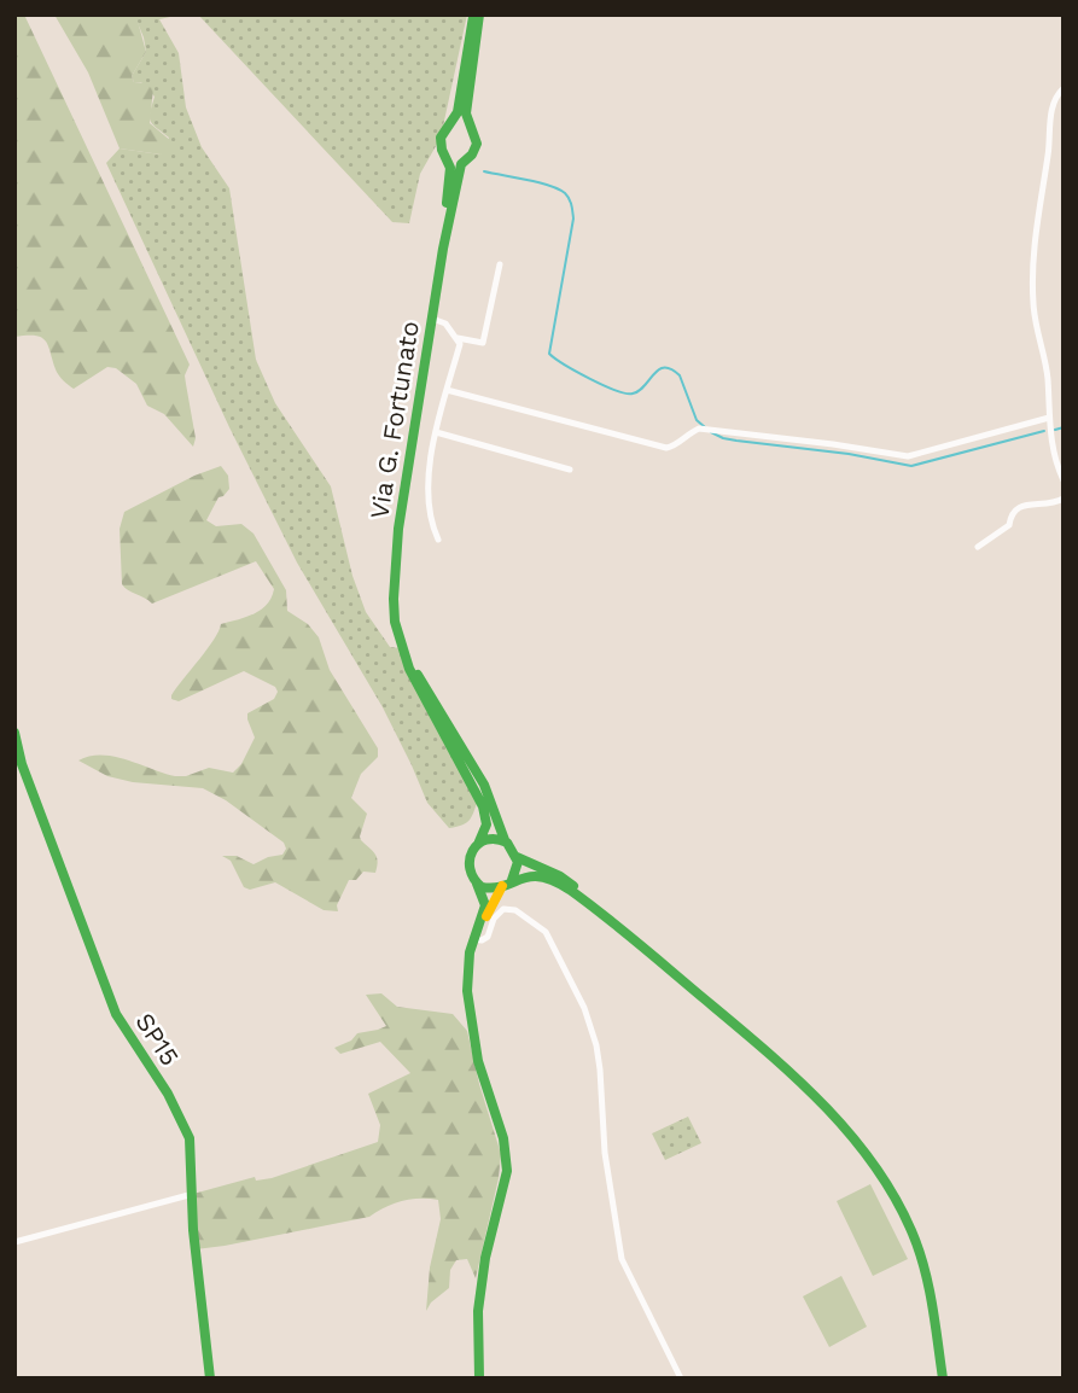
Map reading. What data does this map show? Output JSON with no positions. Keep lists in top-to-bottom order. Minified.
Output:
{"streets":{"main road":["Via G. Fortunato","SP15"]}}
